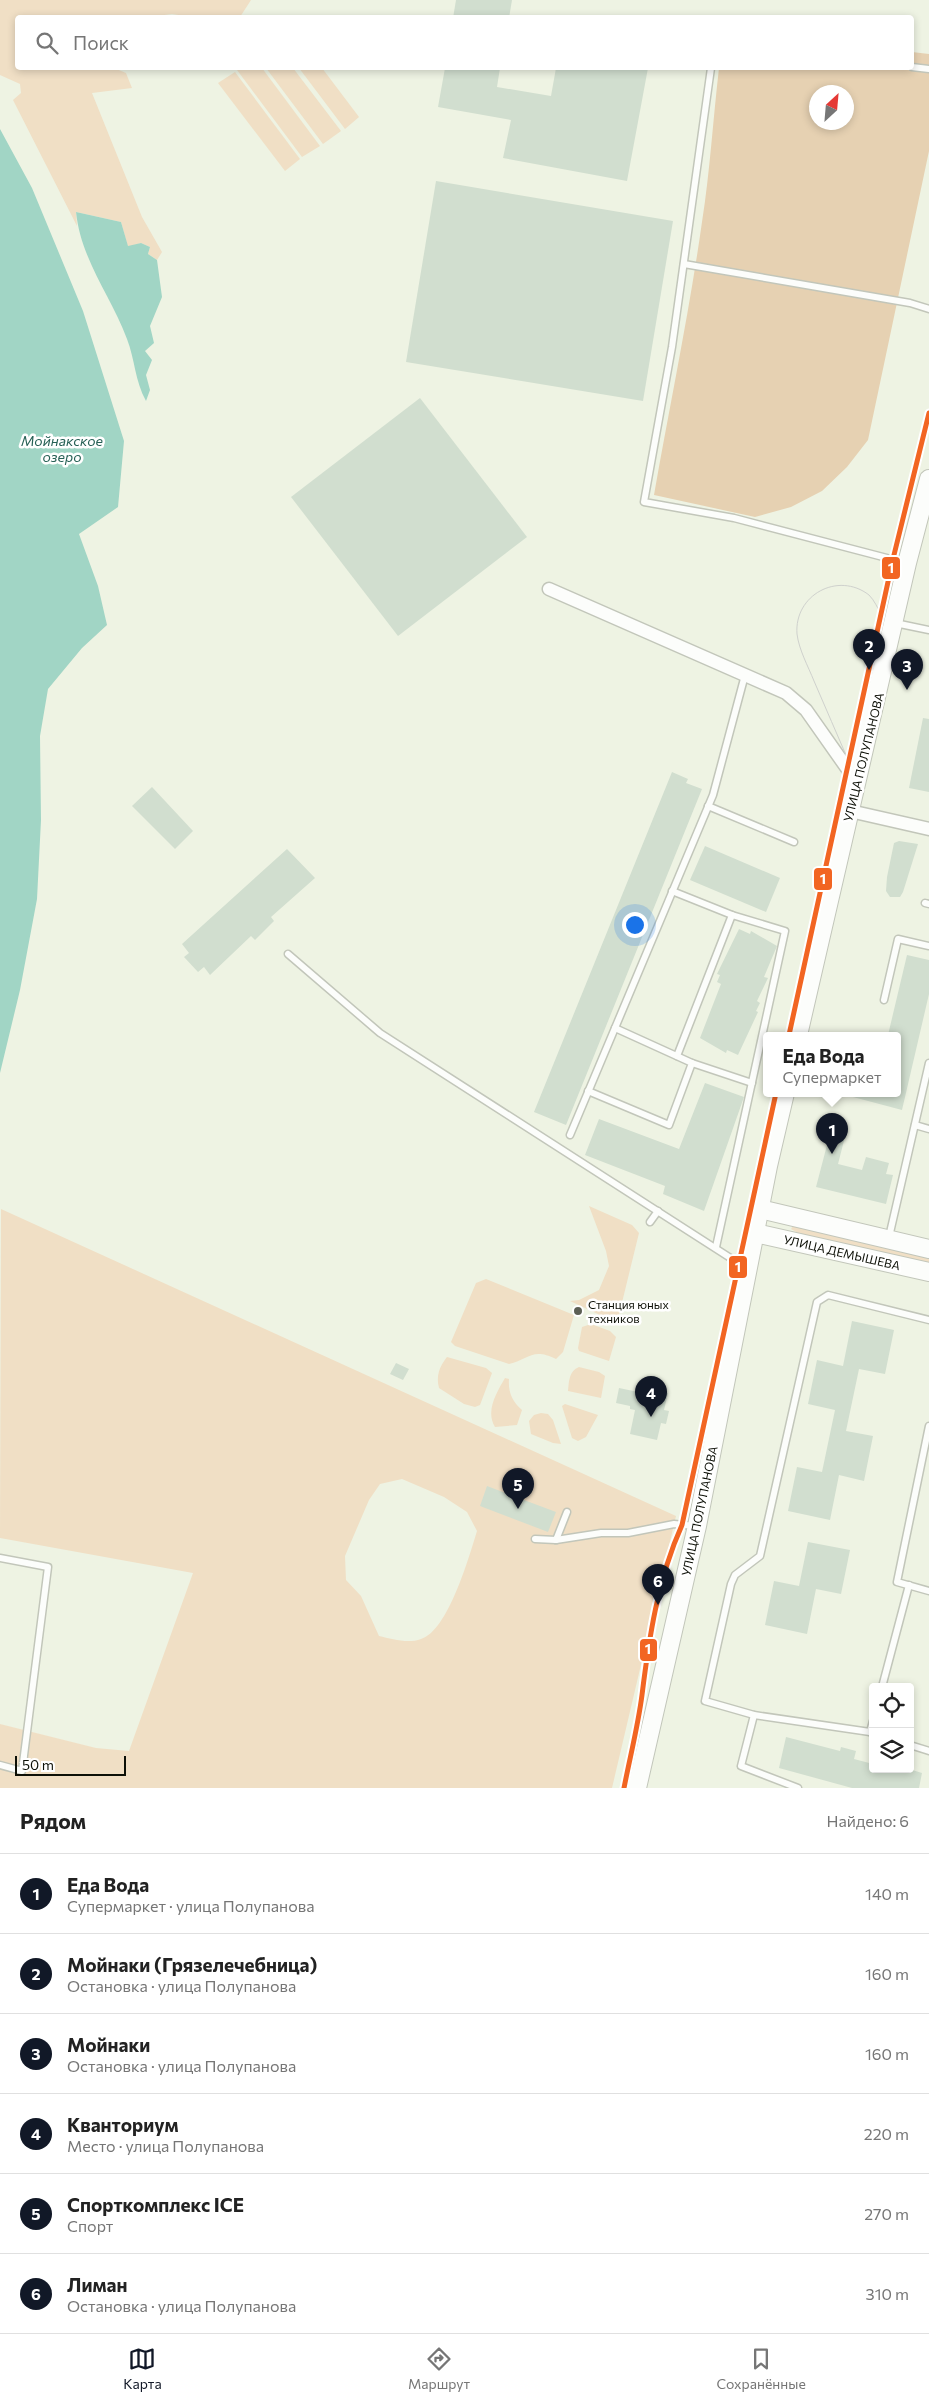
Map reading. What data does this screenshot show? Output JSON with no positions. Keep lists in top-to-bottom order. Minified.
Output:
{"streets":{"street":["УЛИЦА ПОЛУПАНОВА","УЛИЦА ДЕМЫШЕВА"]},"crossings":[["УЛИЦА ПОЛУПАНОВА","УЛИЦА ДЕМЫШЕВА"]],"water":["Мойнакское озеро"],"places":["Станция юных техников"],"lines":["transit line 1"],"scale_bar":"50 m","north":"top right","page":{"search":"Поиск","pins":["2","3","1","4","5","6"],"popup":["Еда Вода","Супермаркет"],"scale":"50 m","heading":["Рядом","Найдено: 6"],"list":[{"mark":"1","name":"Еда Вода","note":"Супермаркет · улица Полупанова","value":"140 m"},{"mark":"2","name":"Мойнаки (Грязелечебница)","note":"Остановка · улица Полупанова","value":"160 m"},{"mark":"3","name":"Мойнаки","note":"Остановка · улица Полупанова","value":"160 m"},{"mark":"4","name":"Кванториум","note":"Место · улица Полупанова","value":"220 m"},{"mark":"5","name":"Спорткомплекс ICE","note":"Спорт","value":"270 m"},{"mark":"6","name":"Лиман","note":"Остановка · улица Полупанова","value":"310 m"}],"nav":["Карта","Маршрут","Сохранённые"]}}
